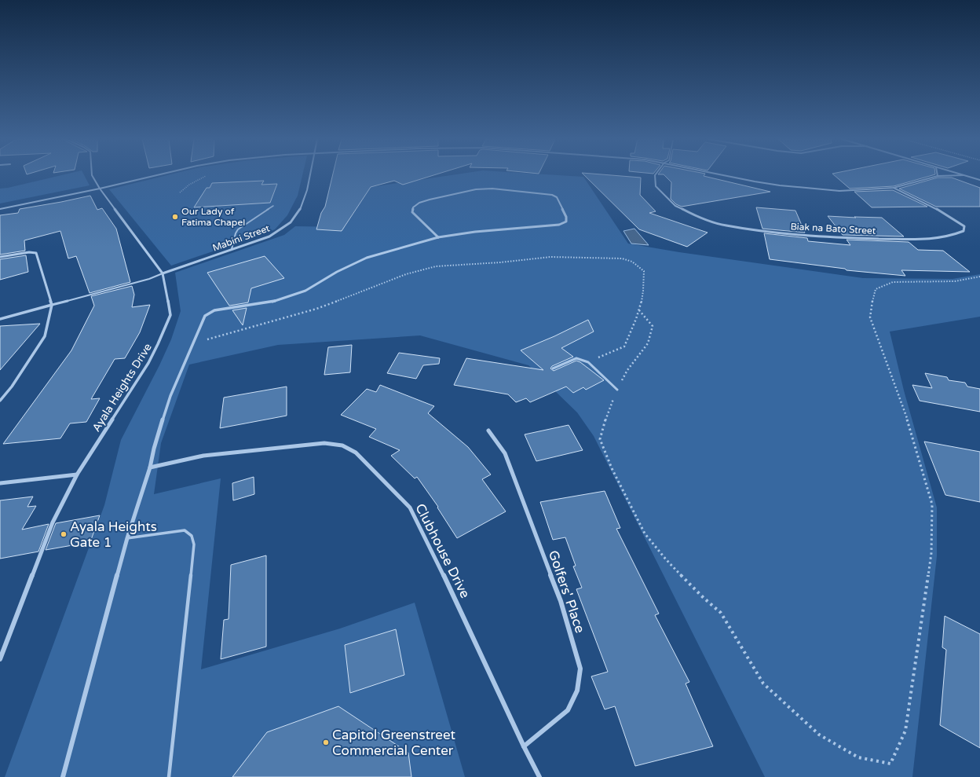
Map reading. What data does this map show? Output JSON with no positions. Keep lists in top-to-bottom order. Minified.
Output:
{"streets":{"street":["Biak na Bato Street","Mabini Street","Ayala Heights Drive","Clubhouse Drive","Golfers' Place"]},"crossings":[["Mabini Street","Ayala Heights Drive"],["Clubhouse Drive","Golfers' Place"]],"places":["Our Lady of Fatima Chapel","Ayala Heights Gate 1","Capitol Greenstreet Commercial Center"]}
